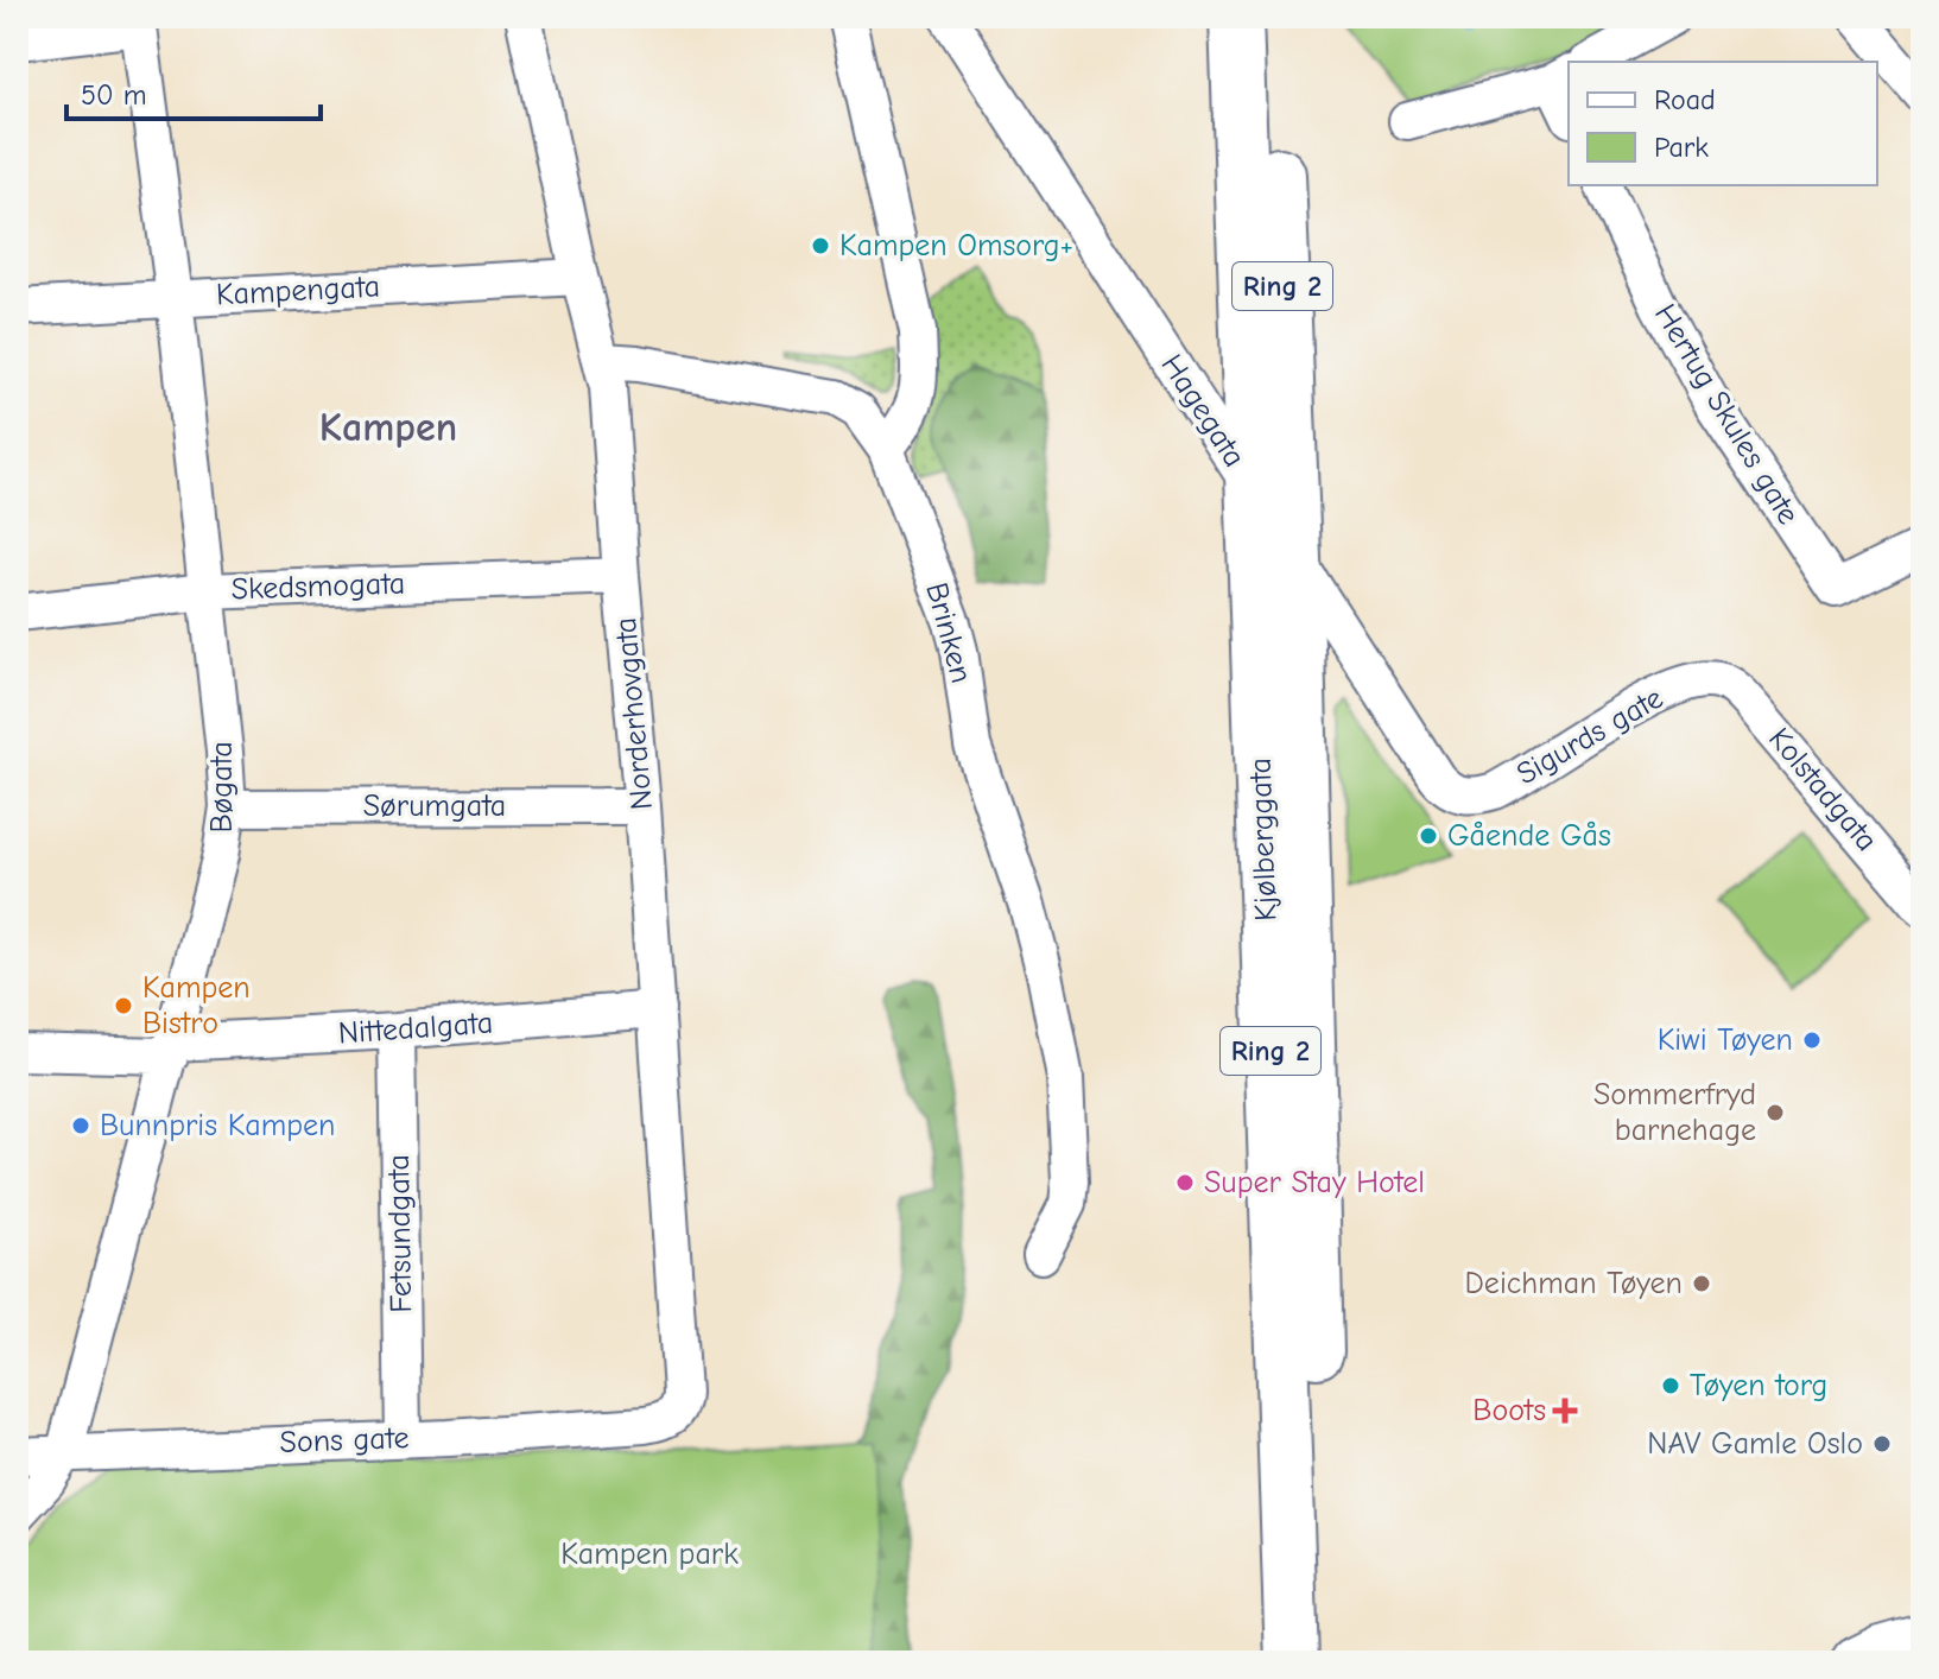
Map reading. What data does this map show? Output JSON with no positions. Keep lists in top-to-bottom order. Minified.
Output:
{"streets":{"main road":["Ring 2","Kjølberggata"],"street":["Kampengata","Hagegata","Hertug Skules gate","Skedsmogata","Brinken","Norderhovgata","Sigurds gate","Bøgata","Kolstadgata","Sørumgata","Nittedalgata","Fetsundgata","Sons gate"]},"crossings":[["Kampengata","Norderhovgata"],["Kampengata","Bøgata"],["Hagegata","Sigurds gate"],["Hagegata","Kjølberggata"],["Skedsmogata","Norderhovgata"],["Skedsmogata","Bøgata"],["Norderhovgata","Sørumgata"],["Norderhovgata","Nittedalgata"],["Norderhovgata","Sons gate"],["Sigurds gate","Kolstadgata"],["Bøgata","Sørumgata"],["Bøgata","Nittedalgata"],["Bøgata","Sons gate"],["Nittedalgata","Fetsundgata"],["Fetsundgata","Sons gate"]],"districts":["Kampen"],"parks":["Kampen park"],"places":{"other":["Kampen Omsorg+","Gående Gås","Kampen Bistro","Kiwi Tøyen","Sommerfryd barnehage","Bunnpris Kampen","Super Stay Hotel","Deichman Tøyen","Tøyen torg","NAV Gamle Oslo"],"health":["Boots"]},"legend":["Road","Park"],"scale_bar":"50 m"}
